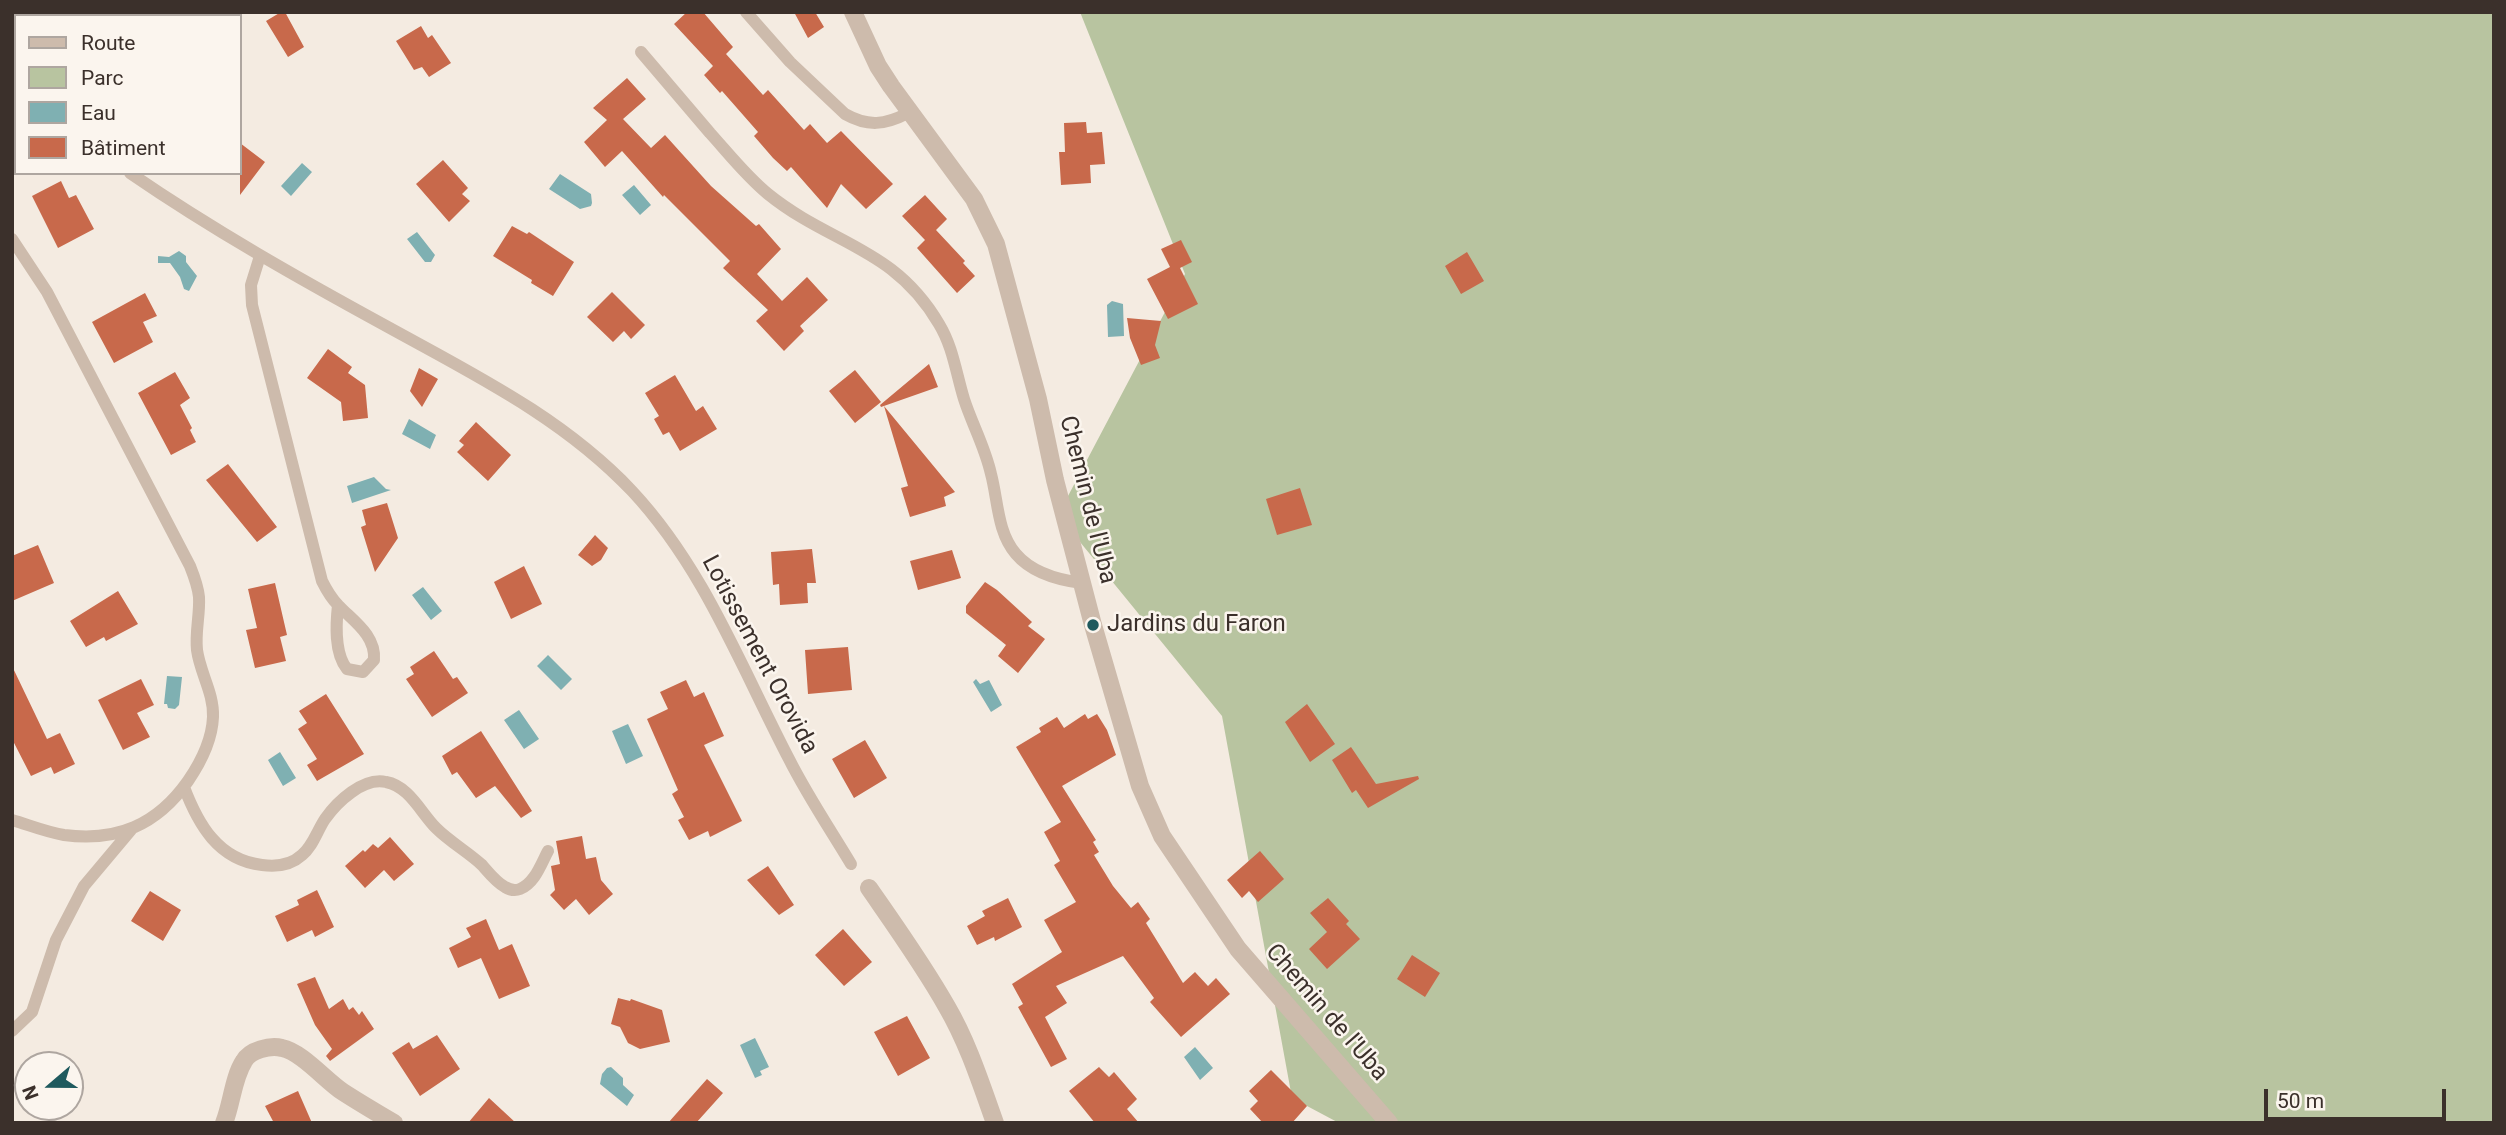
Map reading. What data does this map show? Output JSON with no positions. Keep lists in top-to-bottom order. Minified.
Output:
{"streets":{"street":["Chemin de l'Uba"],"lane":["Lotissement Orovida"]},"places":["Jardins du Faron"],"legend":["Route","Parc","Eau","Bâtiment"],"scale_bar":"50 m","north":"left"}
